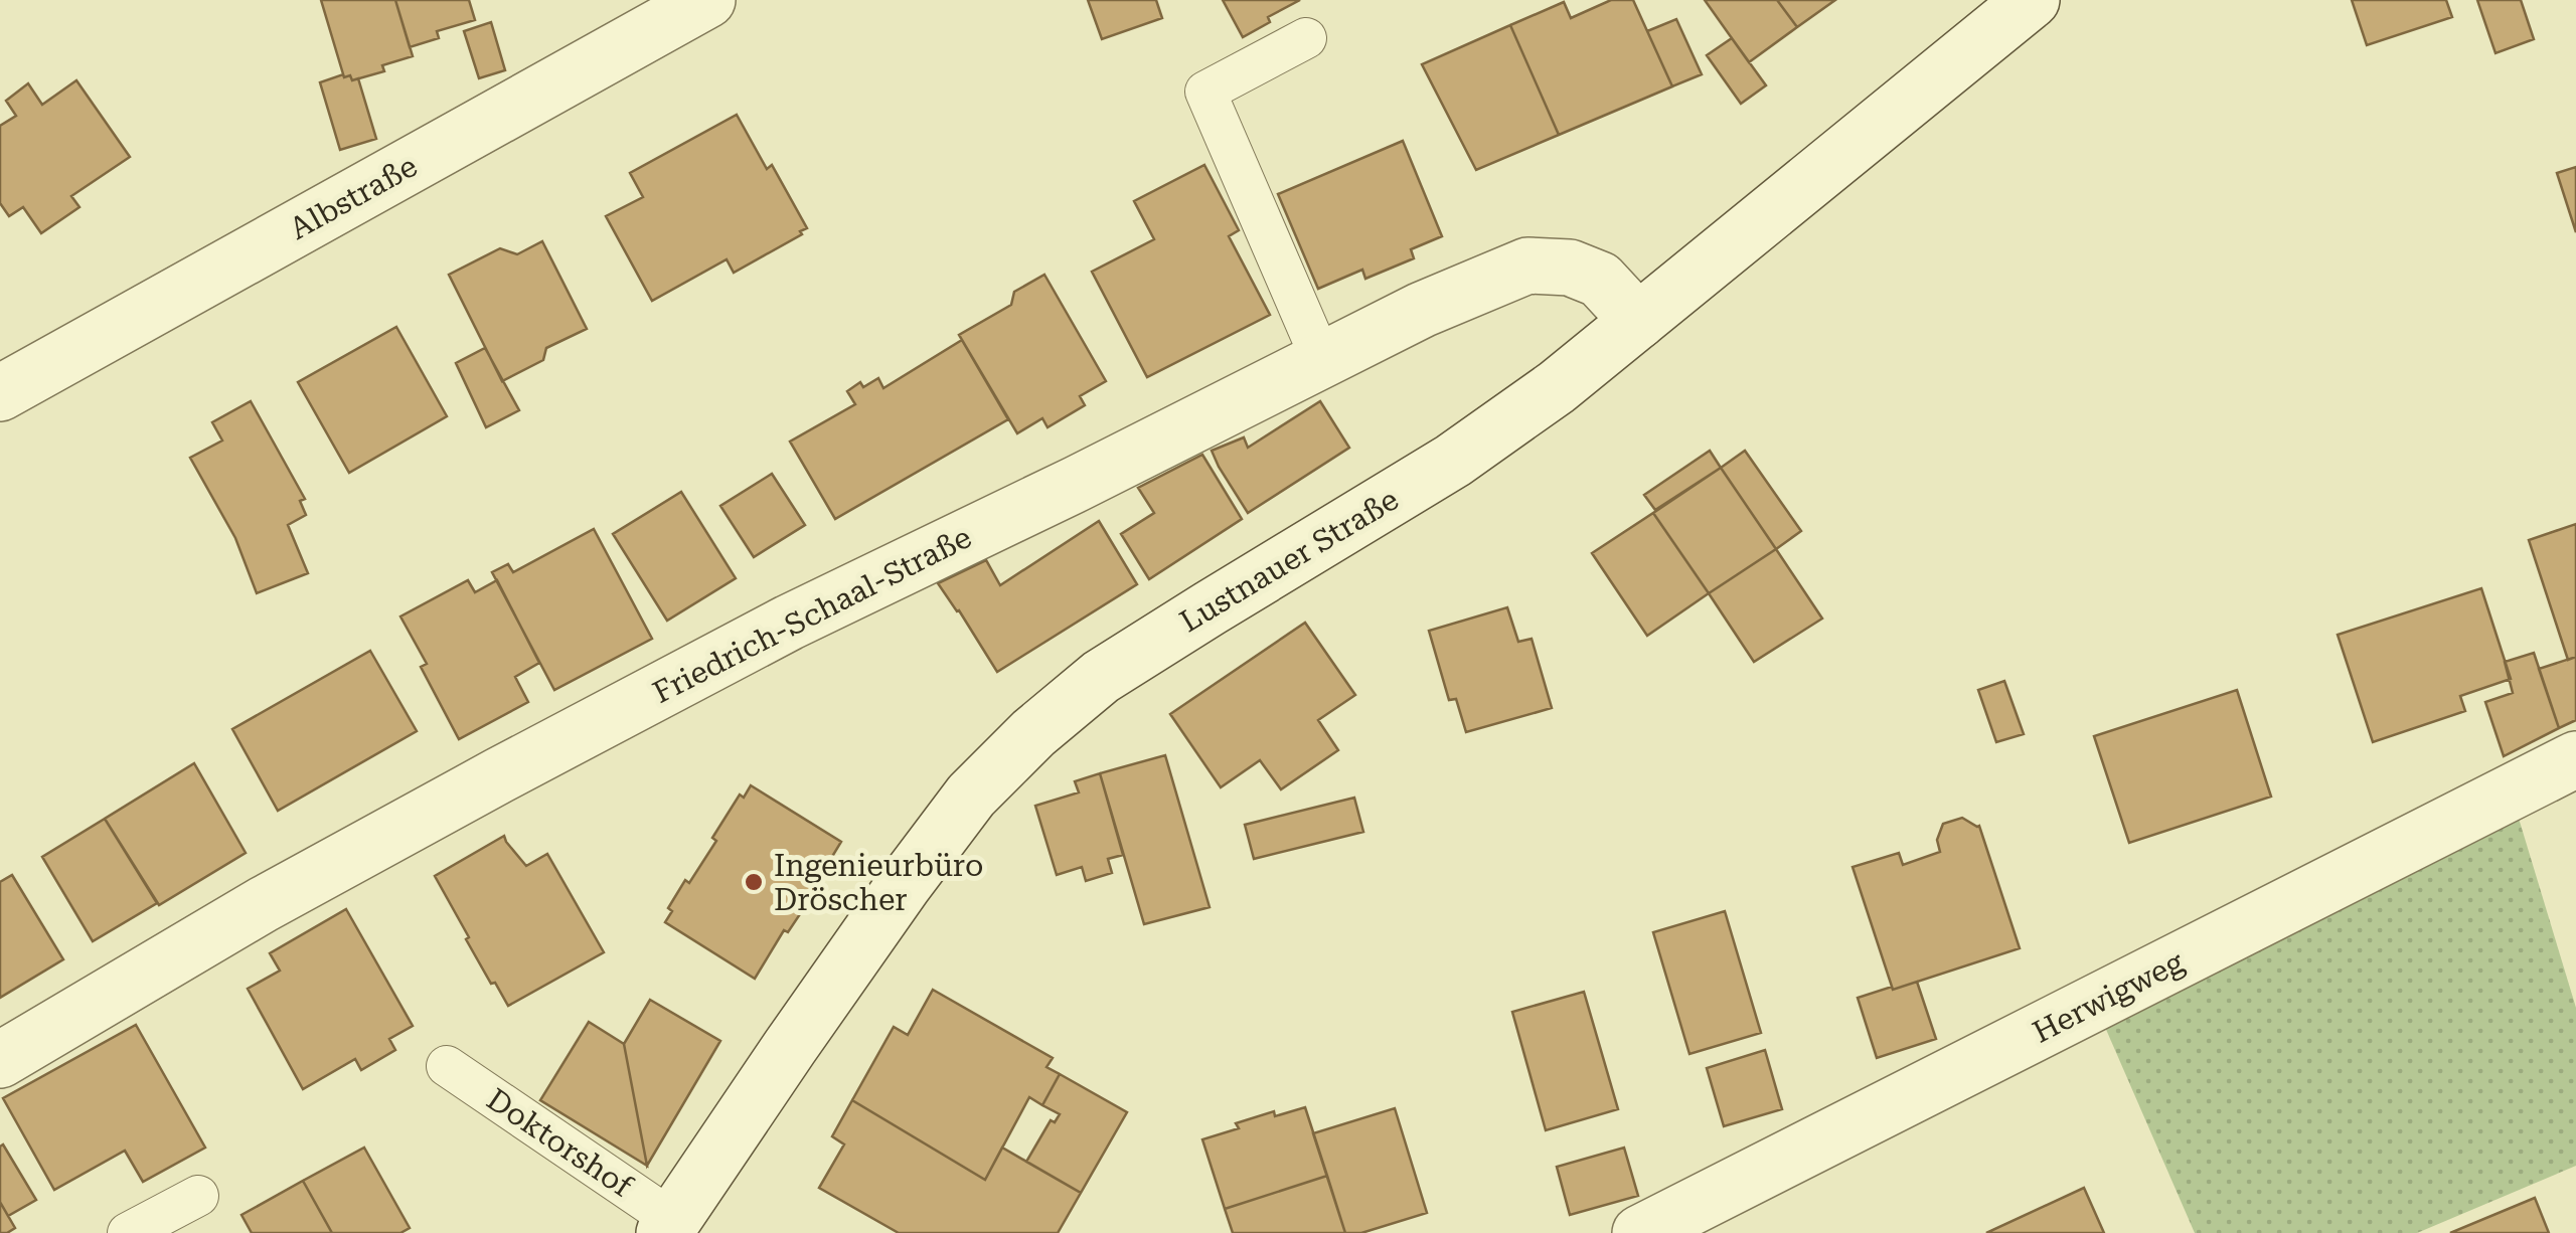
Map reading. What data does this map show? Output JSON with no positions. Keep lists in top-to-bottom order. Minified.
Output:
{"streets":{"street":["Albstraße","Lustnauer Straße","Friedrich-Schaal-Straße","Herwigweg"],"lane":["Doktorshof"]},"crossings":[["Lustnauer Straße","Friedrich-Schaal-Straße"],["Lustnauer Straße","Doktorshof"]],"places":["Ingenieurbüro Dröscher"]}
